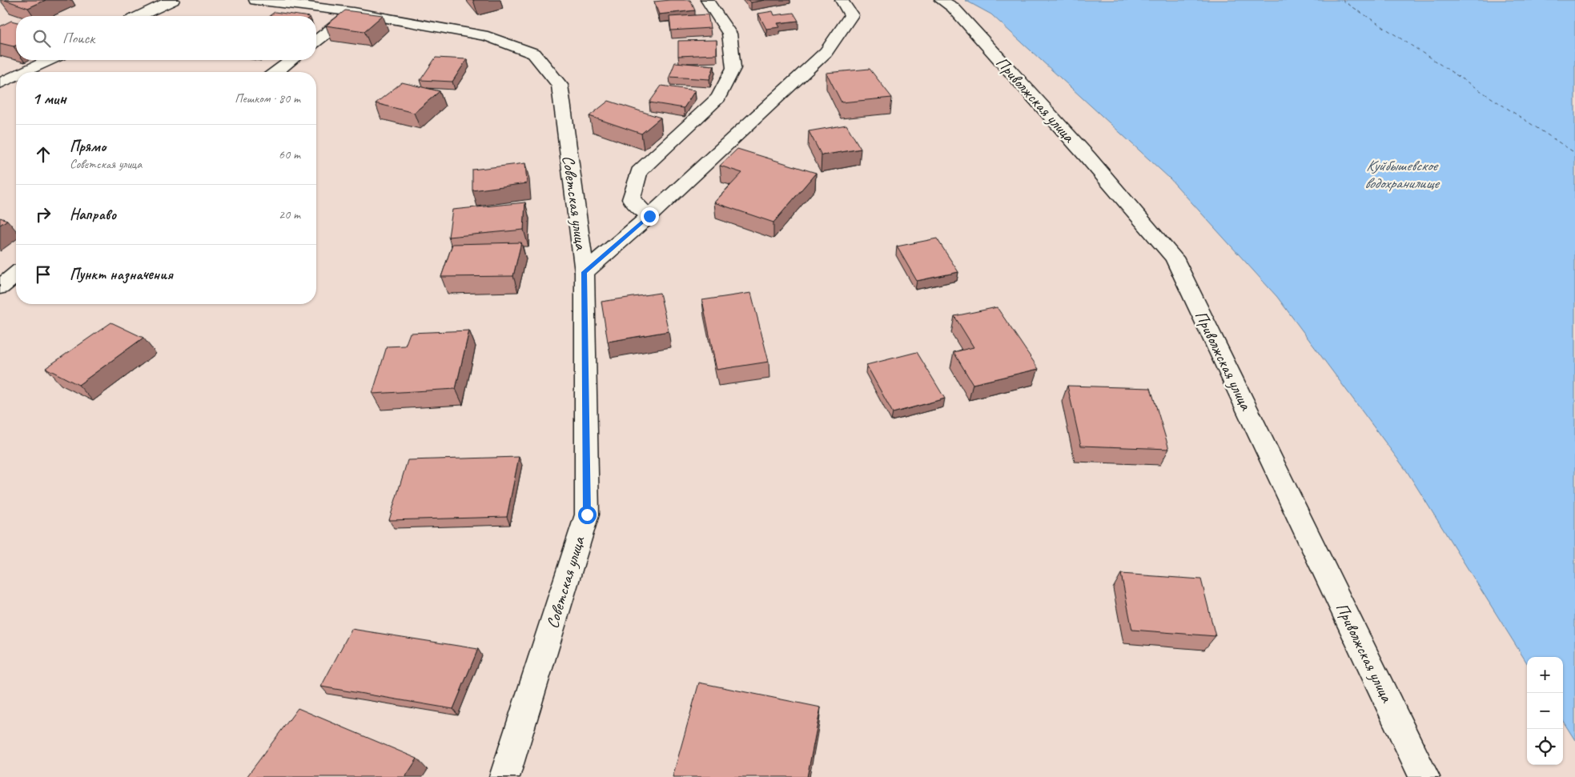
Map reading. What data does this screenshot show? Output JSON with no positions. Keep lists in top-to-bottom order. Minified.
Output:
{"streets":{"street":["Приволжская улица","Советская улица"]},"water":["Куйбышевское водохранилище"],"page":{"search":"Поиск","heading":["1 мин","Пешком · 80 m"],"list":[["Прямо","Советская улица","60 m"],["Направо","20 m"],"Пункт назначения"],"map_buttons":["+","−"]}}
